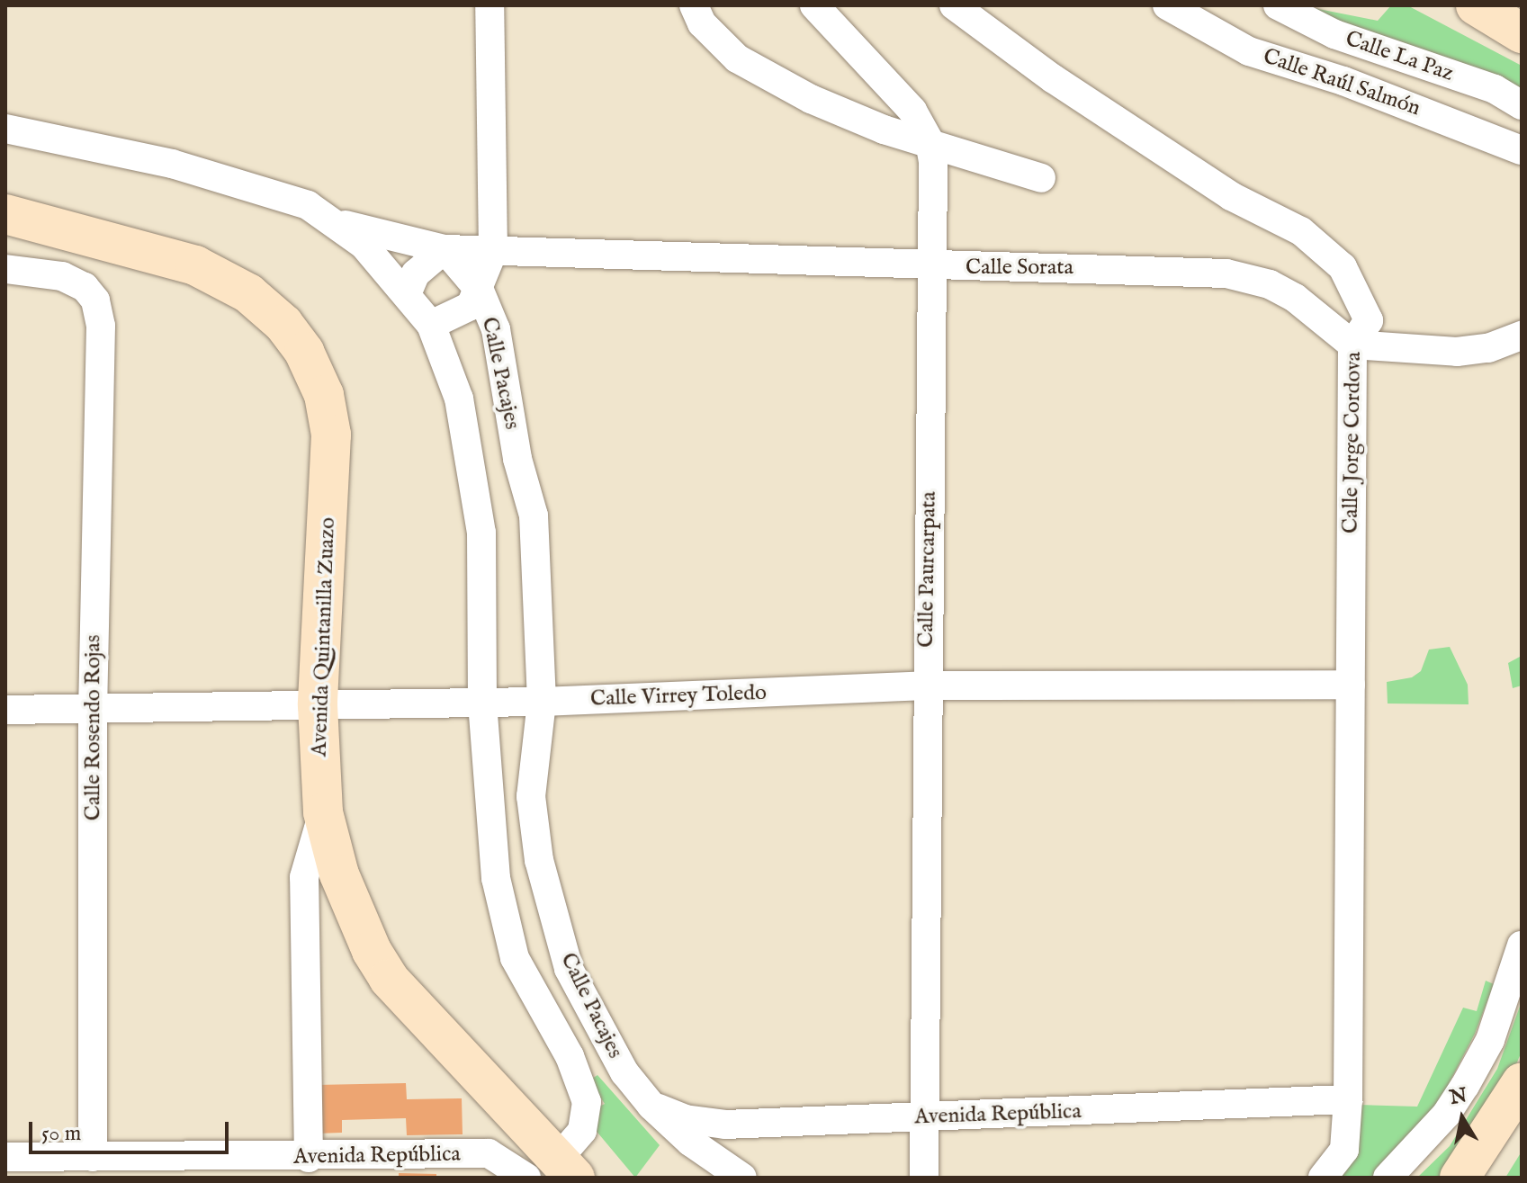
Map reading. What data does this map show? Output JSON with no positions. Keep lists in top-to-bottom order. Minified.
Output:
{"streets":{"street":["Calle La Paz","Calle Raúl Salmón","Calle Sorata","Calle Pacajes","Calle Jorge Cordova","Calle Paurcarpata","Avenida Quintanilla Zuazo","Calle Virrey Toledo","Calle Rosendo Rojas","Avenida República"]},"crossings":[["Calle Sorata","Calle Pacajes"],["Calle Sorata","Calle Jorge Cordova"],["Calle Sorata","Calle Paurcarpata"],["Calle Pacajes","Avenida Quintanilla Zuazo"],["Calle Pacajes","Calle Virrey Toledo"],["Calle Pacajes","Avenida República"],["Calle Jorge Cordova","Calle Virrey Toledo"],["Calle Jorge Cordova","Avenida República"],["Calle Paurcarpata","Calle Virrey Toledo"],["Calle Paurcarpata","Avenida República"],["Avenida Quintanilla Zuazo","Calle Virrey Toledo"],["Avenida Quintanilla Zuazo","Avenida República"],["Calle Virrey Toledo","Calle Rosendo Rojas"],["Calle Rosendo Rojas","Avenida República"]],"scale_bar":"50 m","north":"top"}
